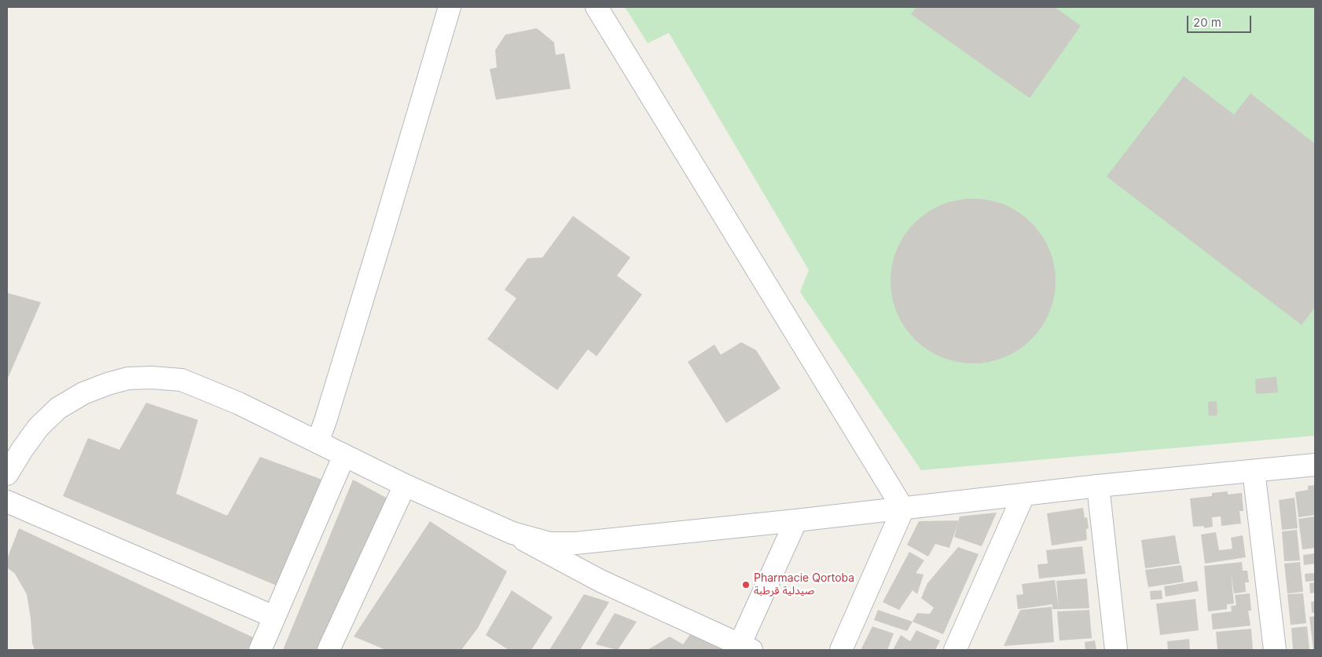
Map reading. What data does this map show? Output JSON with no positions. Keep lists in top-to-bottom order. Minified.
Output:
{"places":["Pharmacie Qortoba صيدلية قرطبة"],"scale_bar":"20 m"}
